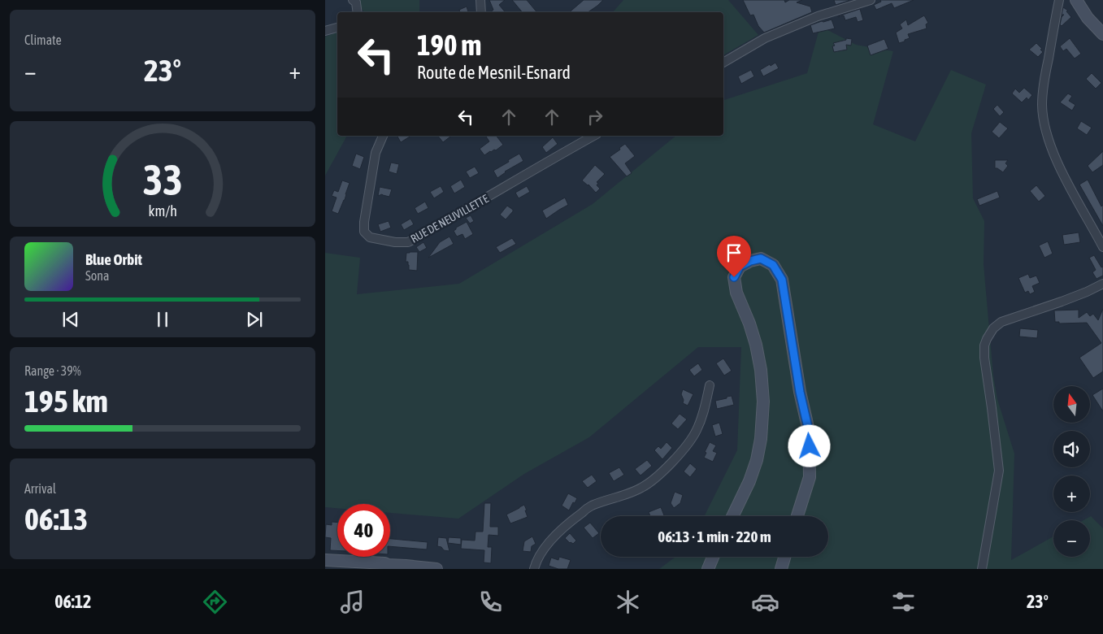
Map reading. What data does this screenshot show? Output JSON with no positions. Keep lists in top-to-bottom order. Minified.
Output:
{"streets":{"street":["RUE DE NEUVILLETTE"]},"north":"top","page":{"tile":["Climate",["Range · 39%","195 km"],["Arrival","06:13"]],"turn":["190 m","Route de Mesnil-Esnard"],"heat":["−","23°","+"],"song":["Blue Orbit","Sona"],"map_buttons":["+","−"],"limit":"40","trip":"06:13 · 1 min · 220 m","tabs":["06:12","23°"],"gauge":["33","km/h"]}}
